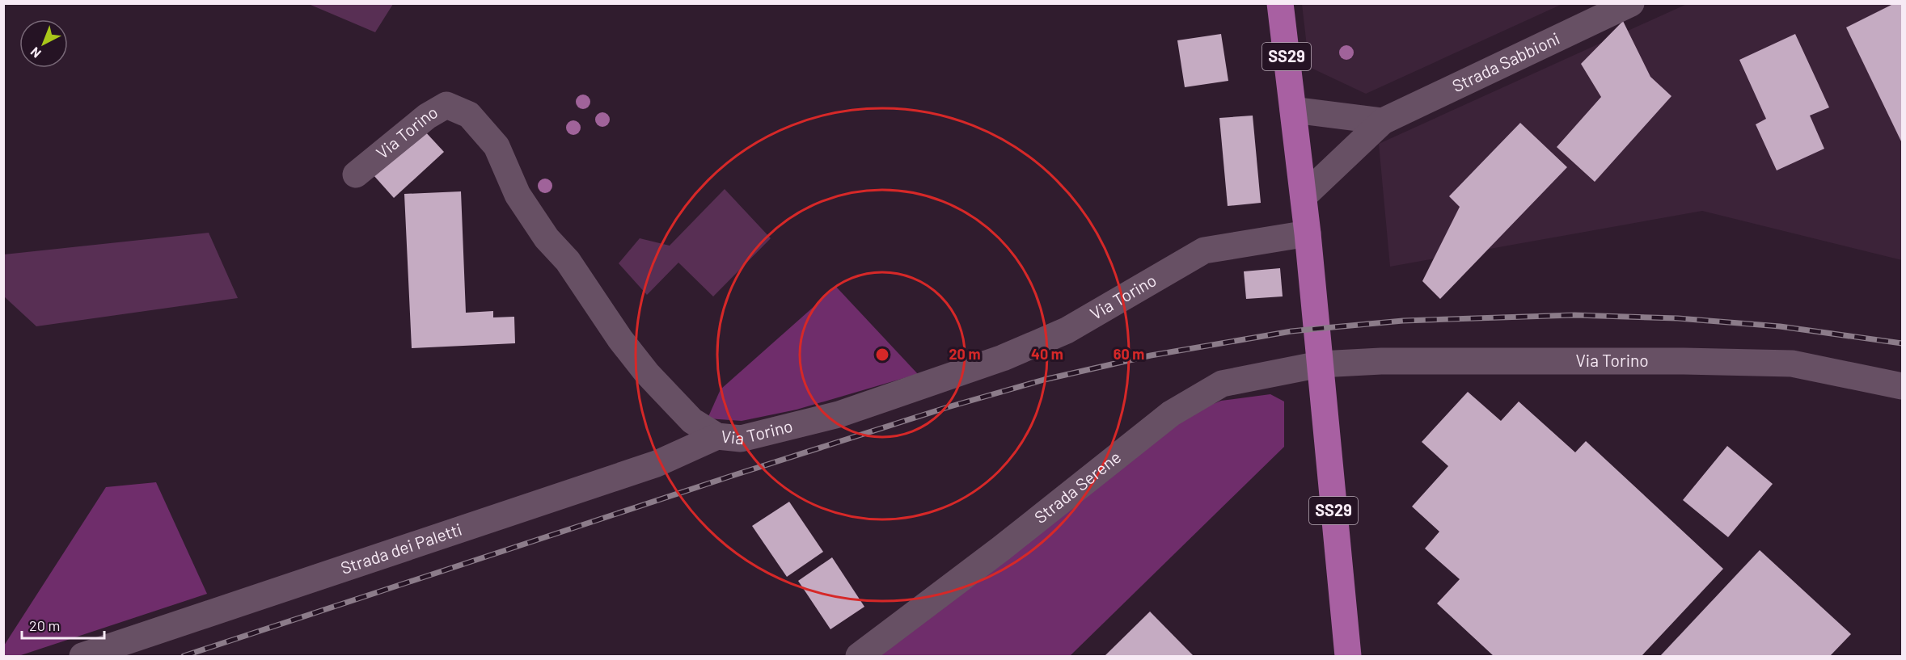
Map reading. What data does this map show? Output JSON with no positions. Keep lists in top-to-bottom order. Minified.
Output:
{"streets":{"main road":["SS29"],"street":["Strada Sabbioni","Via Torino","Strada Serene","Strada dei Paletti"]},"crossings":[["SS29","Strada Sabbioni"],["SS29","Via Torino"],["SS29","Strada Serene"],["Via Torino","Strada Serene"],["Via Torino","Strada dei Paletti"]],"scale_bar":"20 m","north":"bottom left","rings":["20 m","40 m","60 m"]}
